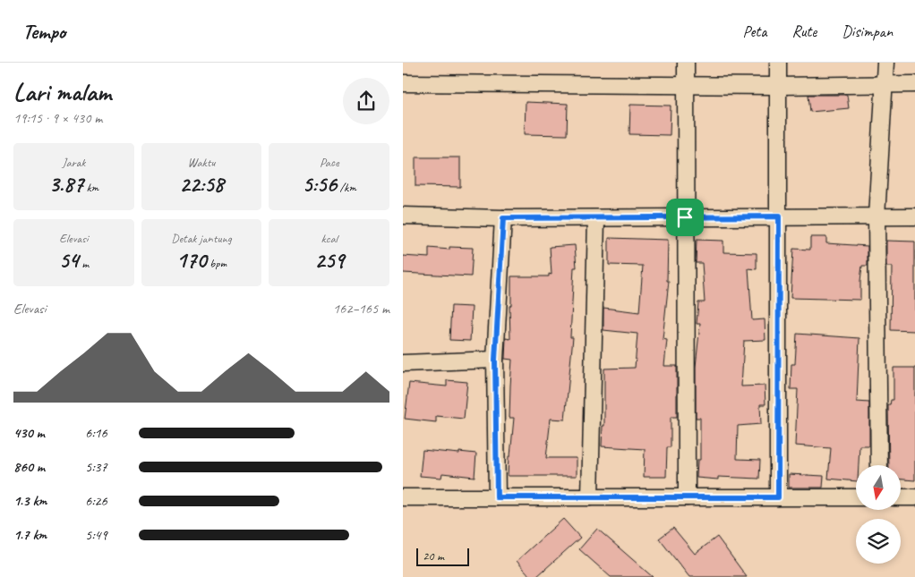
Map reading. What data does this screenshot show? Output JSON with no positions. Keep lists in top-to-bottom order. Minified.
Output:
{"scale_bar":"20 m","north":"bottom","page":{"header":"Tempo","nav":["Peta","Rute","Disimpan"],"heading":["Lari malam","19:15 · 9 × 430 m"],"stats":[["Jarak","3.87 km"],["Waktu","22:58"],["Pace","5:56 /km"],["Elevasi","54 m"],["Detak jantung","170 bpm"],["kcal","259"]],"chart":["Elevasi","162–165 m"],"list":[{"name":"430 m","note":"6:16"},{"name":"860 m","note":"5:37"},{"name":"1.3 km","note":"6:26"},{"name":"1.7 km","note":"5:49"}],"scale":"20 m"}}
